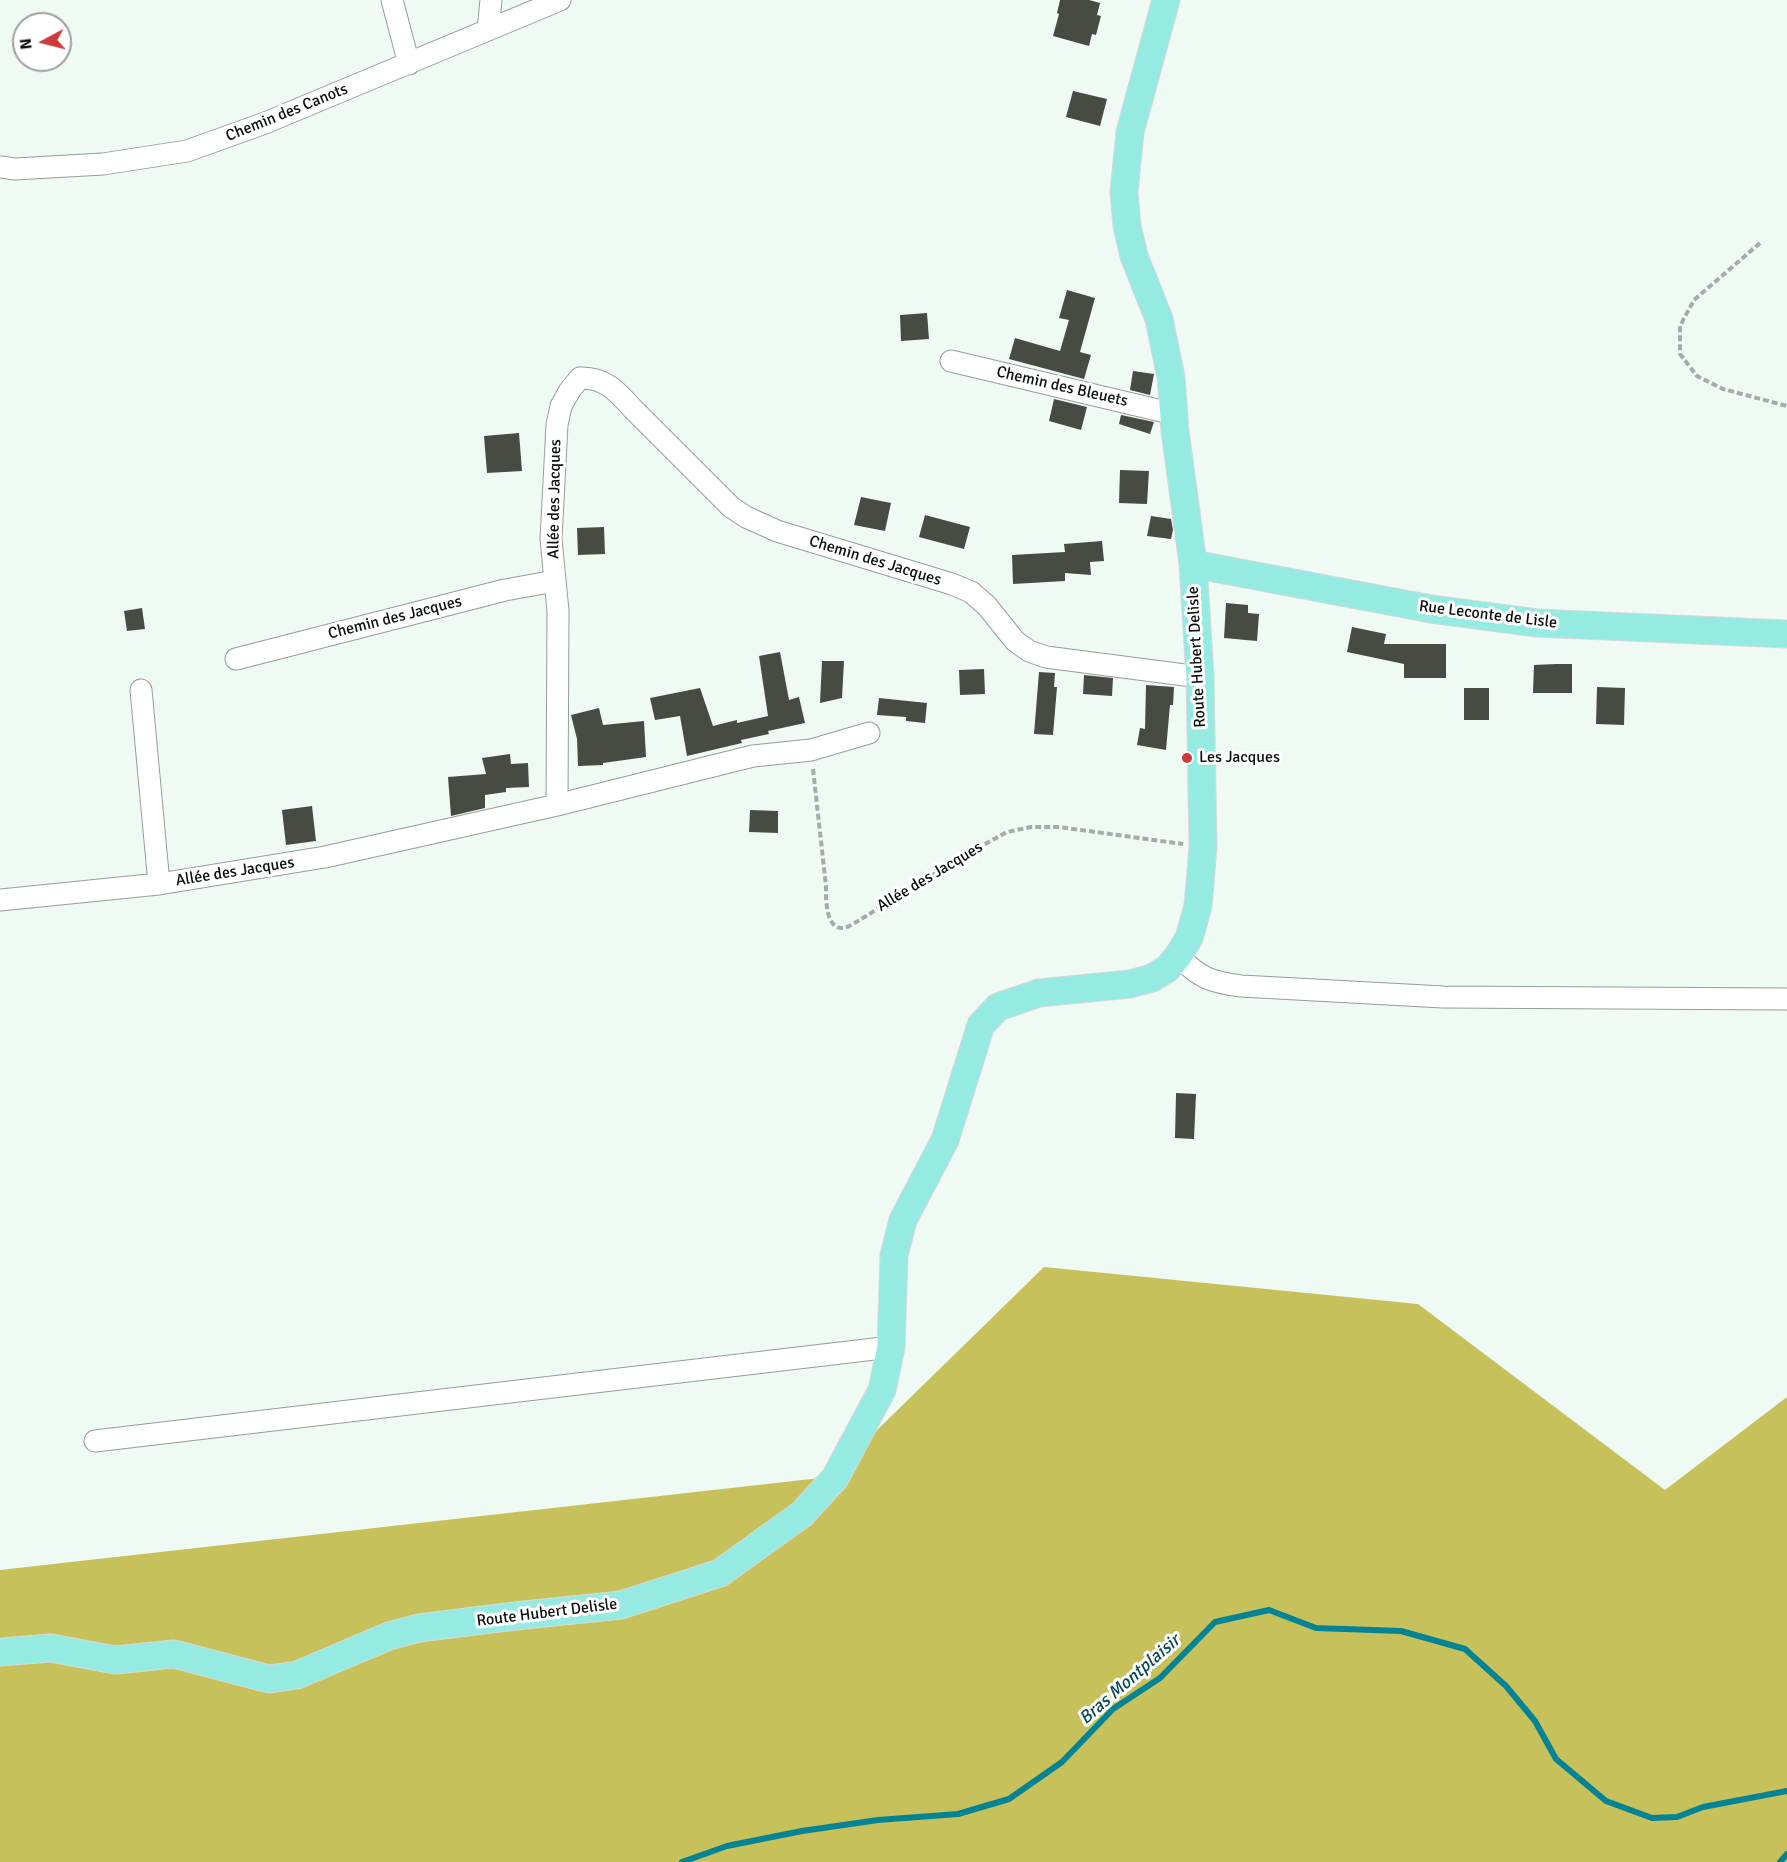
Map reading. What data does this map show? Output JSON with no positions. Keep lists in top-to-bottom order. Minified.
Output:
{"streets":{"main road":["Rue Leconte de Lisle","Route Hubert Delisle"],"street":["Chemin des Canots","Chemin des Bleuets","Allée des Jacques","Chemin des Jacques"]},"crossings":[["Chemin des Bleuets","Route Hubert Delisle"],["Allée des Jacques","Chemin des Jacques"],["Allée des Jacques","Route Hubert Delisle"],["Chemin des Jacques","Route Hubert Delisle"],["Rue Leconte de Lisle","Route Hubert Delisle"]],"water":["Bras Montplaisir"],"places":["Les Jacques"],"north":"left"}
